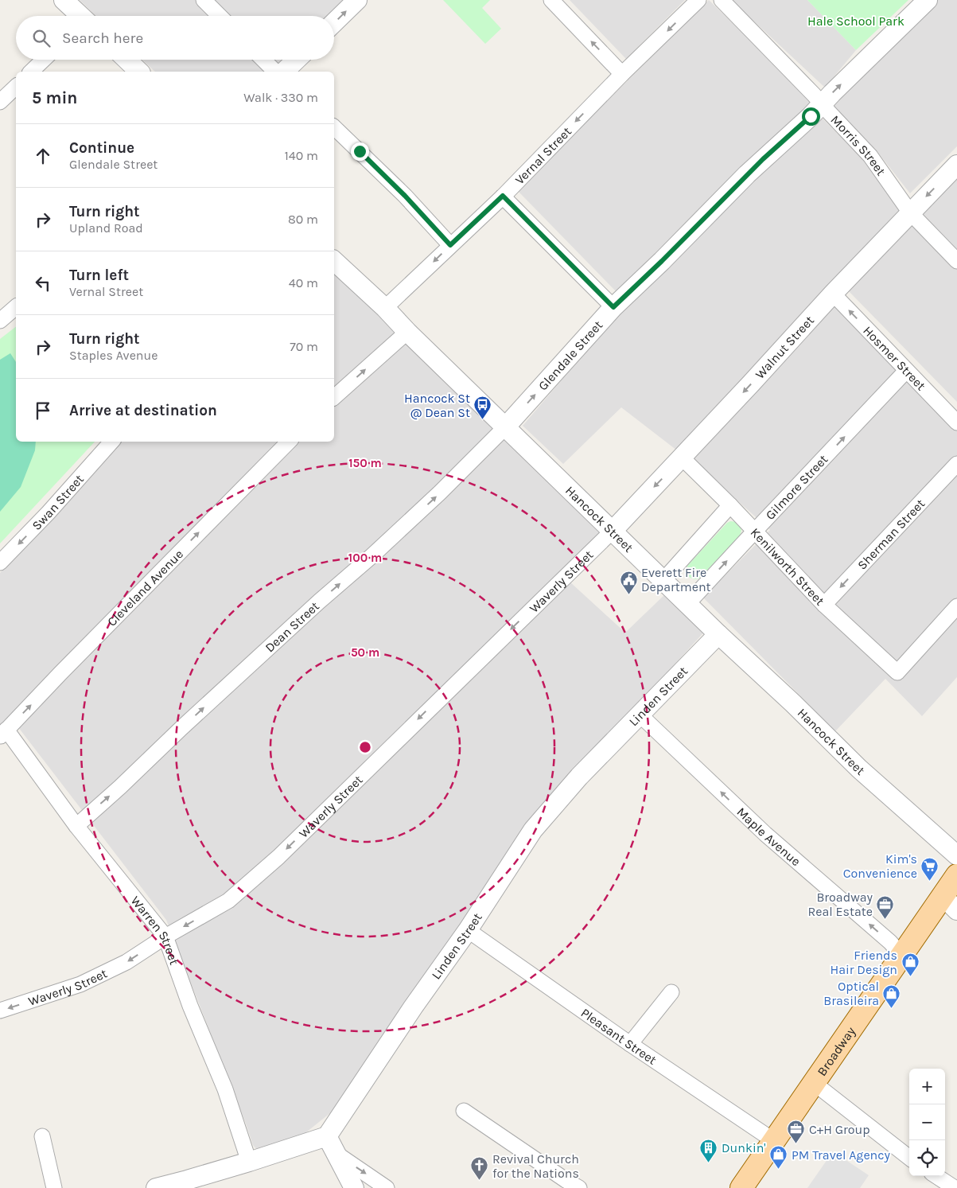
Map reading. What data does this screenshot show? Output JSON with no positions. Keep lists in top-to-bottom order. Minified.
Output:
{"streets":{"main road":["Broadway"],"street":["Morris Street","Vernal Street","Walnut Street","Glendale Street","Hosmer Street","Gilmore Street","Swan Street","Hancock Street","Sherman Street","Kenilworth Street","Waverly Street","Cleveland Avenue","Dean Street","Linden Street","Maple Avenue","Warren Street","Pleasant Street"]},"crossings":[["Morris Street","Walnut Street"],["Morris Street","Glendale Street"],["Vernal Street","Hancock Street"],["Walnut Street","Hosmer Street"],["Walnut Street","Hancock Street"],["Walnut Street","Kenilworth Street"],["Walnut Street","Waverly Street"],["Glendale Street","Hancock Street"],["Glendale Street","Dean Street"],["Hosmer Street","Gilmore Street"],["Gilmore Street","Hancock Street"],["Gilmore Street","Kenilworth Street"],["Hancock Street","Waverly Street"],["Hancock Street","Dean Street"],["Hancock Street","Linden Street"],["Sherman Street","Kenilworth Street"],["Waverly Street","Warren Street"],["Cleveland Avenue","Warren Street"],["Dean Street","Warren Street"],["Linden Street","Maple Avenue"],["Linden Street","Pleasant Street"],["Maple Avenue","Broadway"],["Pleasant Street","Broadway"]],"one_way":["Vernal Street","Walnut Street","Glendale Street","Hosmer Street","Swan Street","Sherman Street","Waverly Street","Cleveland Avenue","Dean Street","Maple Avenue"],"parks":["Hale School Park"],"places":{"bus stop":["Hancock St @ Dean St"],"public building":["Everett Fire Department"],"supermarket":["Kim's Convenience"],"office":["Broadway Real Estate","C+H Group"],"shop":["Friends Hair Design","Optical Brasileira","PM Travel Agency"],"building":["Dunkin'"],"church":["Revival Church for the Nations"]},"page":{"search":"Search here","heading":["5 min","Walk · 330 m"],"list":[["Continue","Glendale Street","140 m"],["Turn right","Upland Road","80 m"],["Turn left","Vernal Street","40 m"],["Turn right","Staples Avenue","70 m"],"Arrive at destination"],"map_buttons":["+","−"]},"rings":["150 m","100 m","50 m"]}
